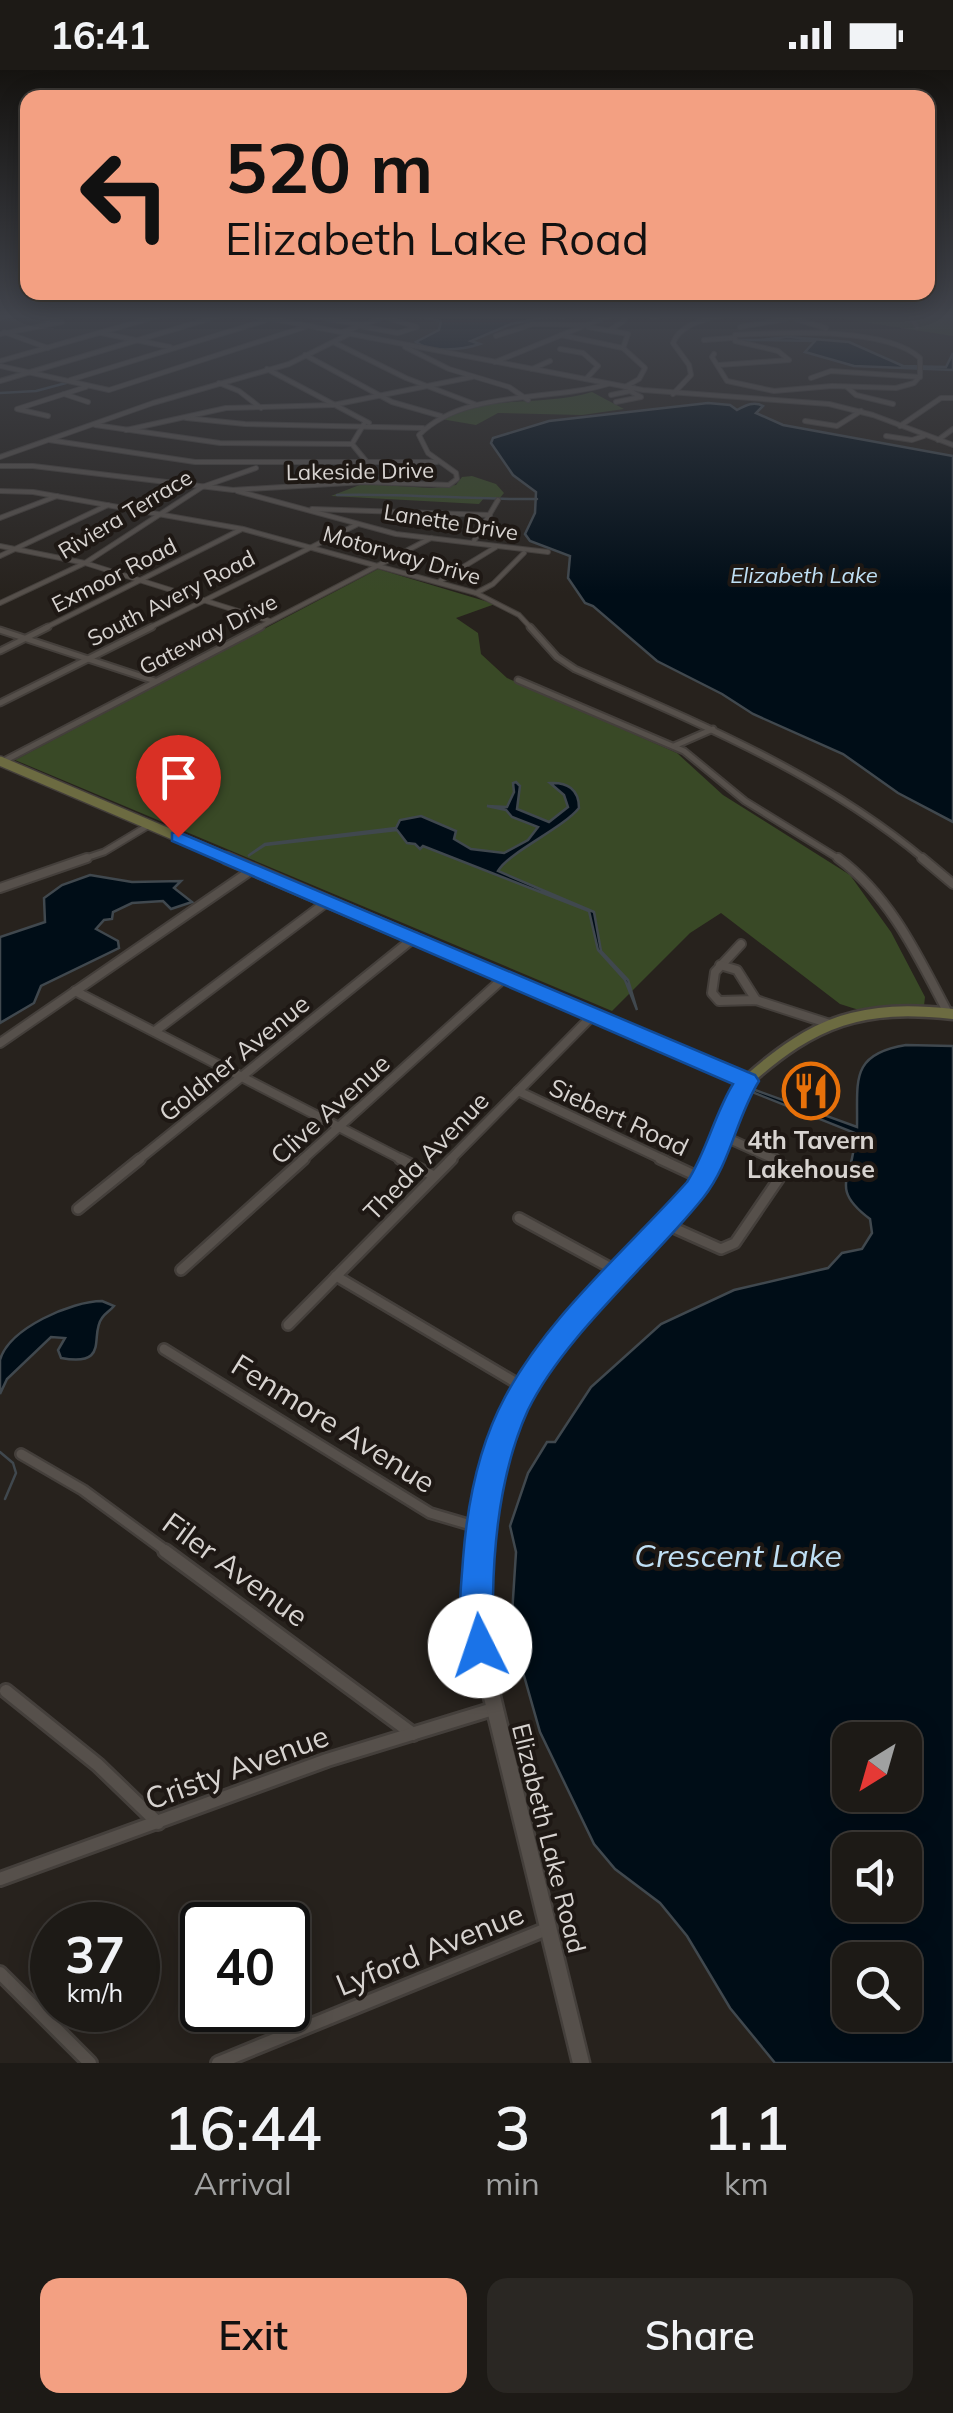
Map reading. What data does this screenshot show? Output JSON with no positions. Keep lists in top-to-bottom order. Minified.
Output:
{"streets":{"street":["Lakeside Drive","Riviera Terrace","Lanette Drive","Motorway Drive","Exmoor Road","South Avery Road","Gateway Drive","Goldner Avenue","Clive Avenue","Siebert Road","Theda Avenue","Fenmore Avenue","Filer Avenue","Cristy Avenue","Elizabeth Lake Road","Lyford Avenue"]},"crossings":[["Lakeside Drive","Riviera Terrace"],["Lakeside Drive","Lanette Drive"],["Riviera Terrace","Motorway Drive"],["Lanette Drive","South Avery Road"],["Lanette Drive","Gateway Drive"],["Motorway Drive","Exmoor Road"],["Motorway Drive","South Avery Road"],["Motorway Drive","Gateway Drive"],["Siebert Road","Theda Avenue"],["Siebert Road","Elizabeth Lake Road"],["Fenmore Avenue","Elizabeth Lake Road"],["Filer Avenue","Cristy Avenue"],["Cristy Avenue","Elizabeth Lake Road"],["Elizabeth Lake Road","Lyford Avenue"]],"water":["Elizabeth Lake","Crescent Lake"],"places":{"restaurant":["4th Tavern Lakehouse"]},"north":"bottom left","page":{"status":"16:41","turn":["520 m","Elizabeth Lake Road"],"speed":"37 km/h","limit":"40","eta":["16:44","Arrival","3","min","1.1","km"],"buttons":["Exit","Share"]}}
